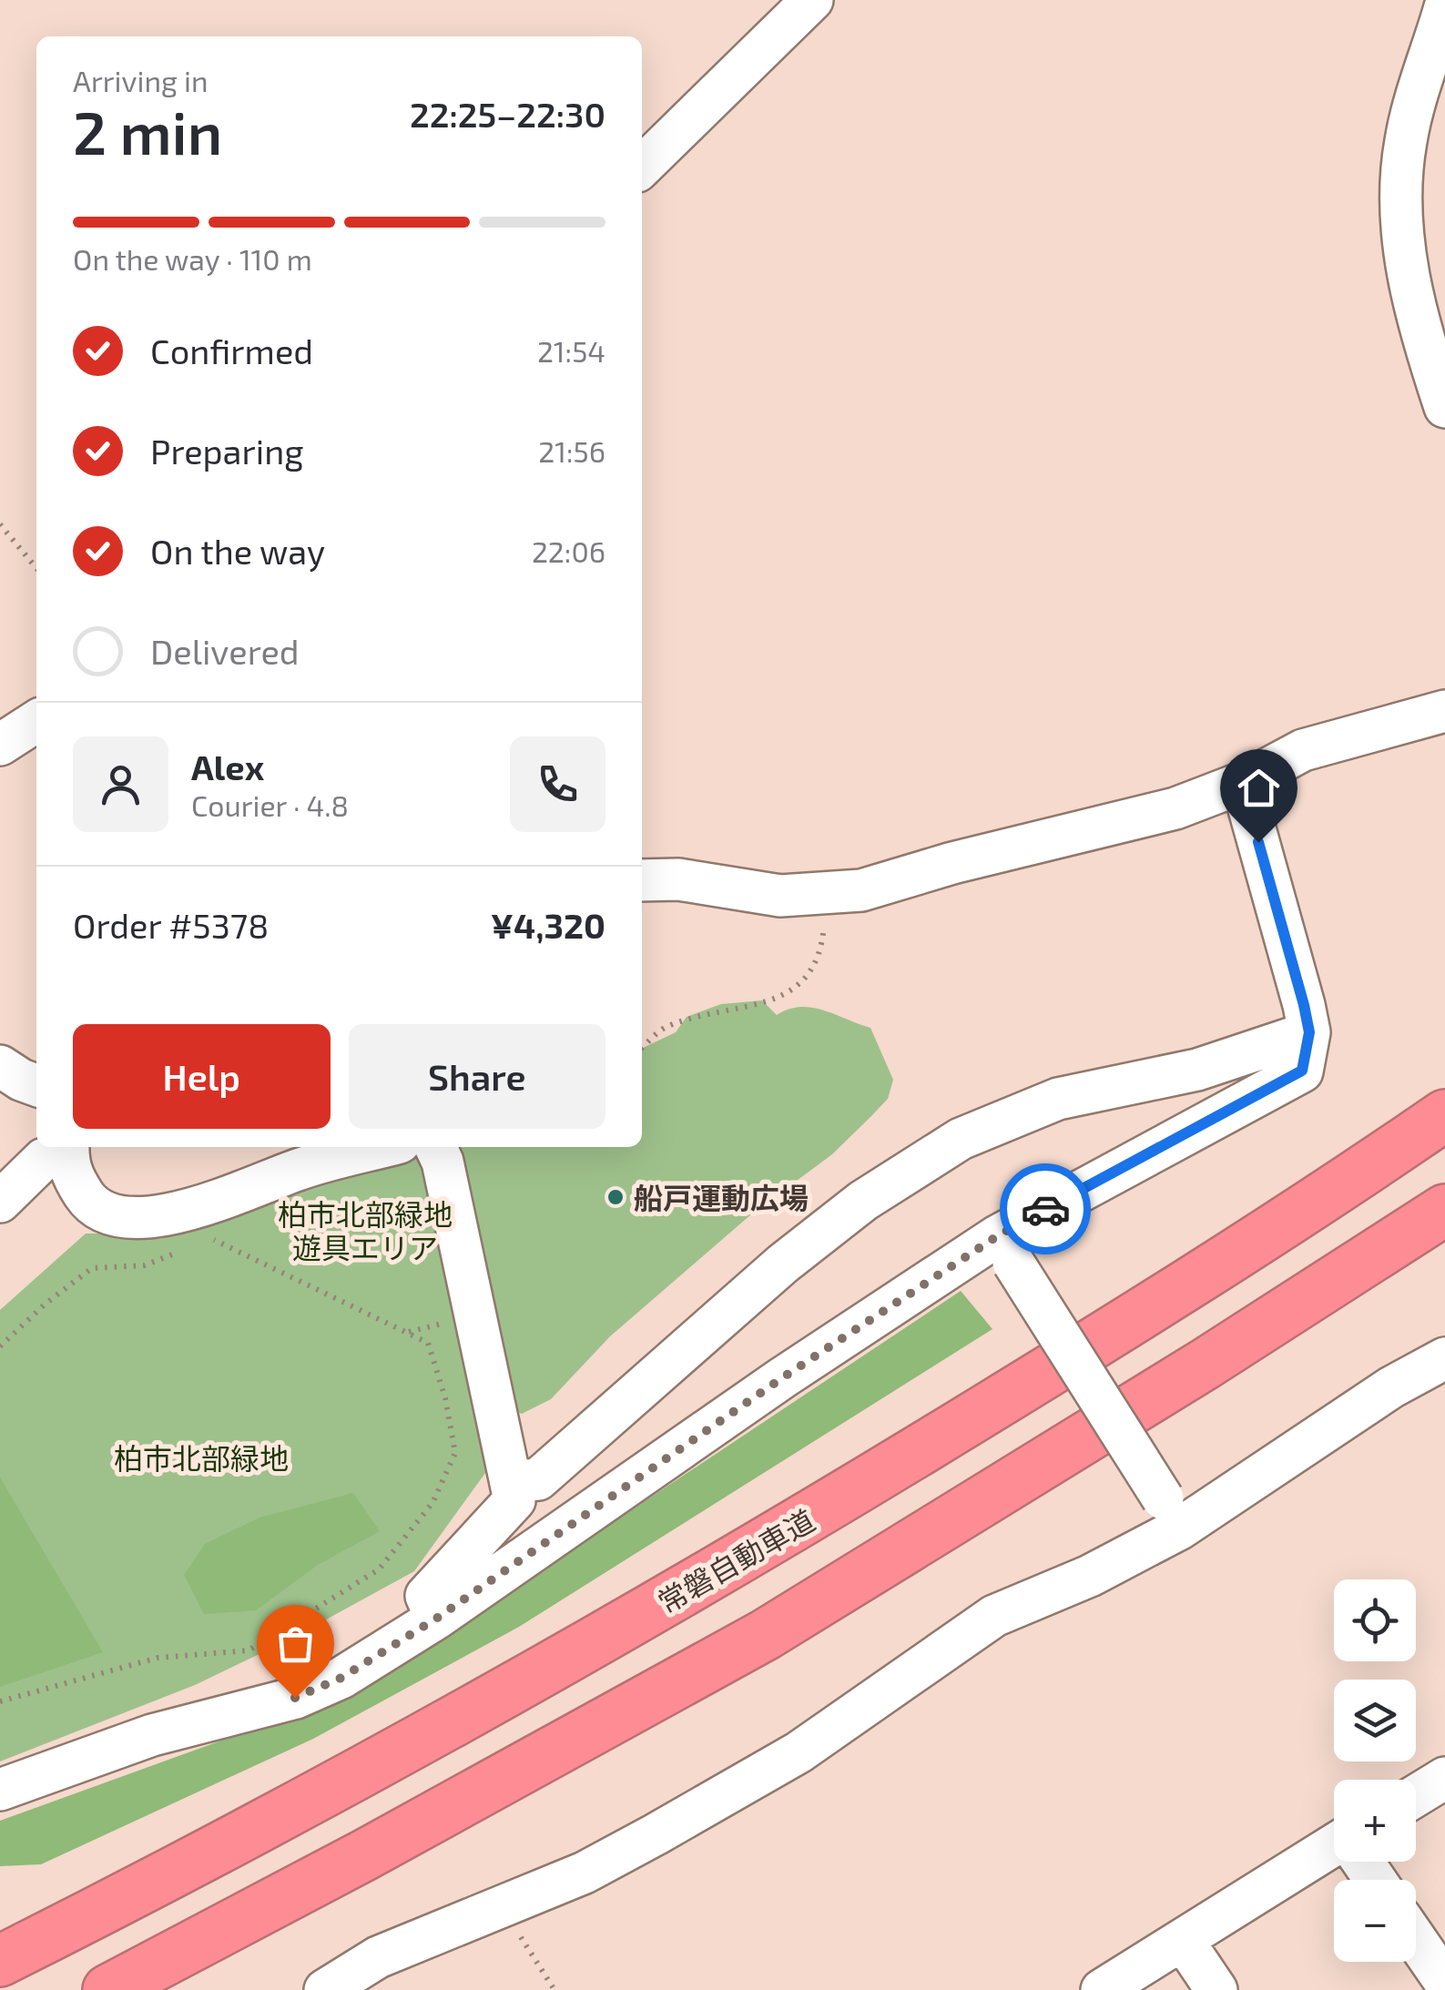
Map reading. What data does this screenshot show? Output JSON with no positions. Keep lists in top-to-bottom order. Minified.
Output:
{"streets":{"highway":["常磐自動車道"]},"parks":["柏市北部緑地 遊具エリア","柏市北部緑地"],"places":["船戸運動広場"],"page":{"heading":["2 min","Arriving in","22:25–22:30"],"panel":["Alex","Courier · 4.8","Order #5378","¥4,320"],"bar":"On the way · 110 m","list":[["Confirmed","21:54"],["Preparing","21:56"],["On the way","22:06"],"Delivered"],"buttons":["Help","Share"],"map_buttons":["+","−"]}}
